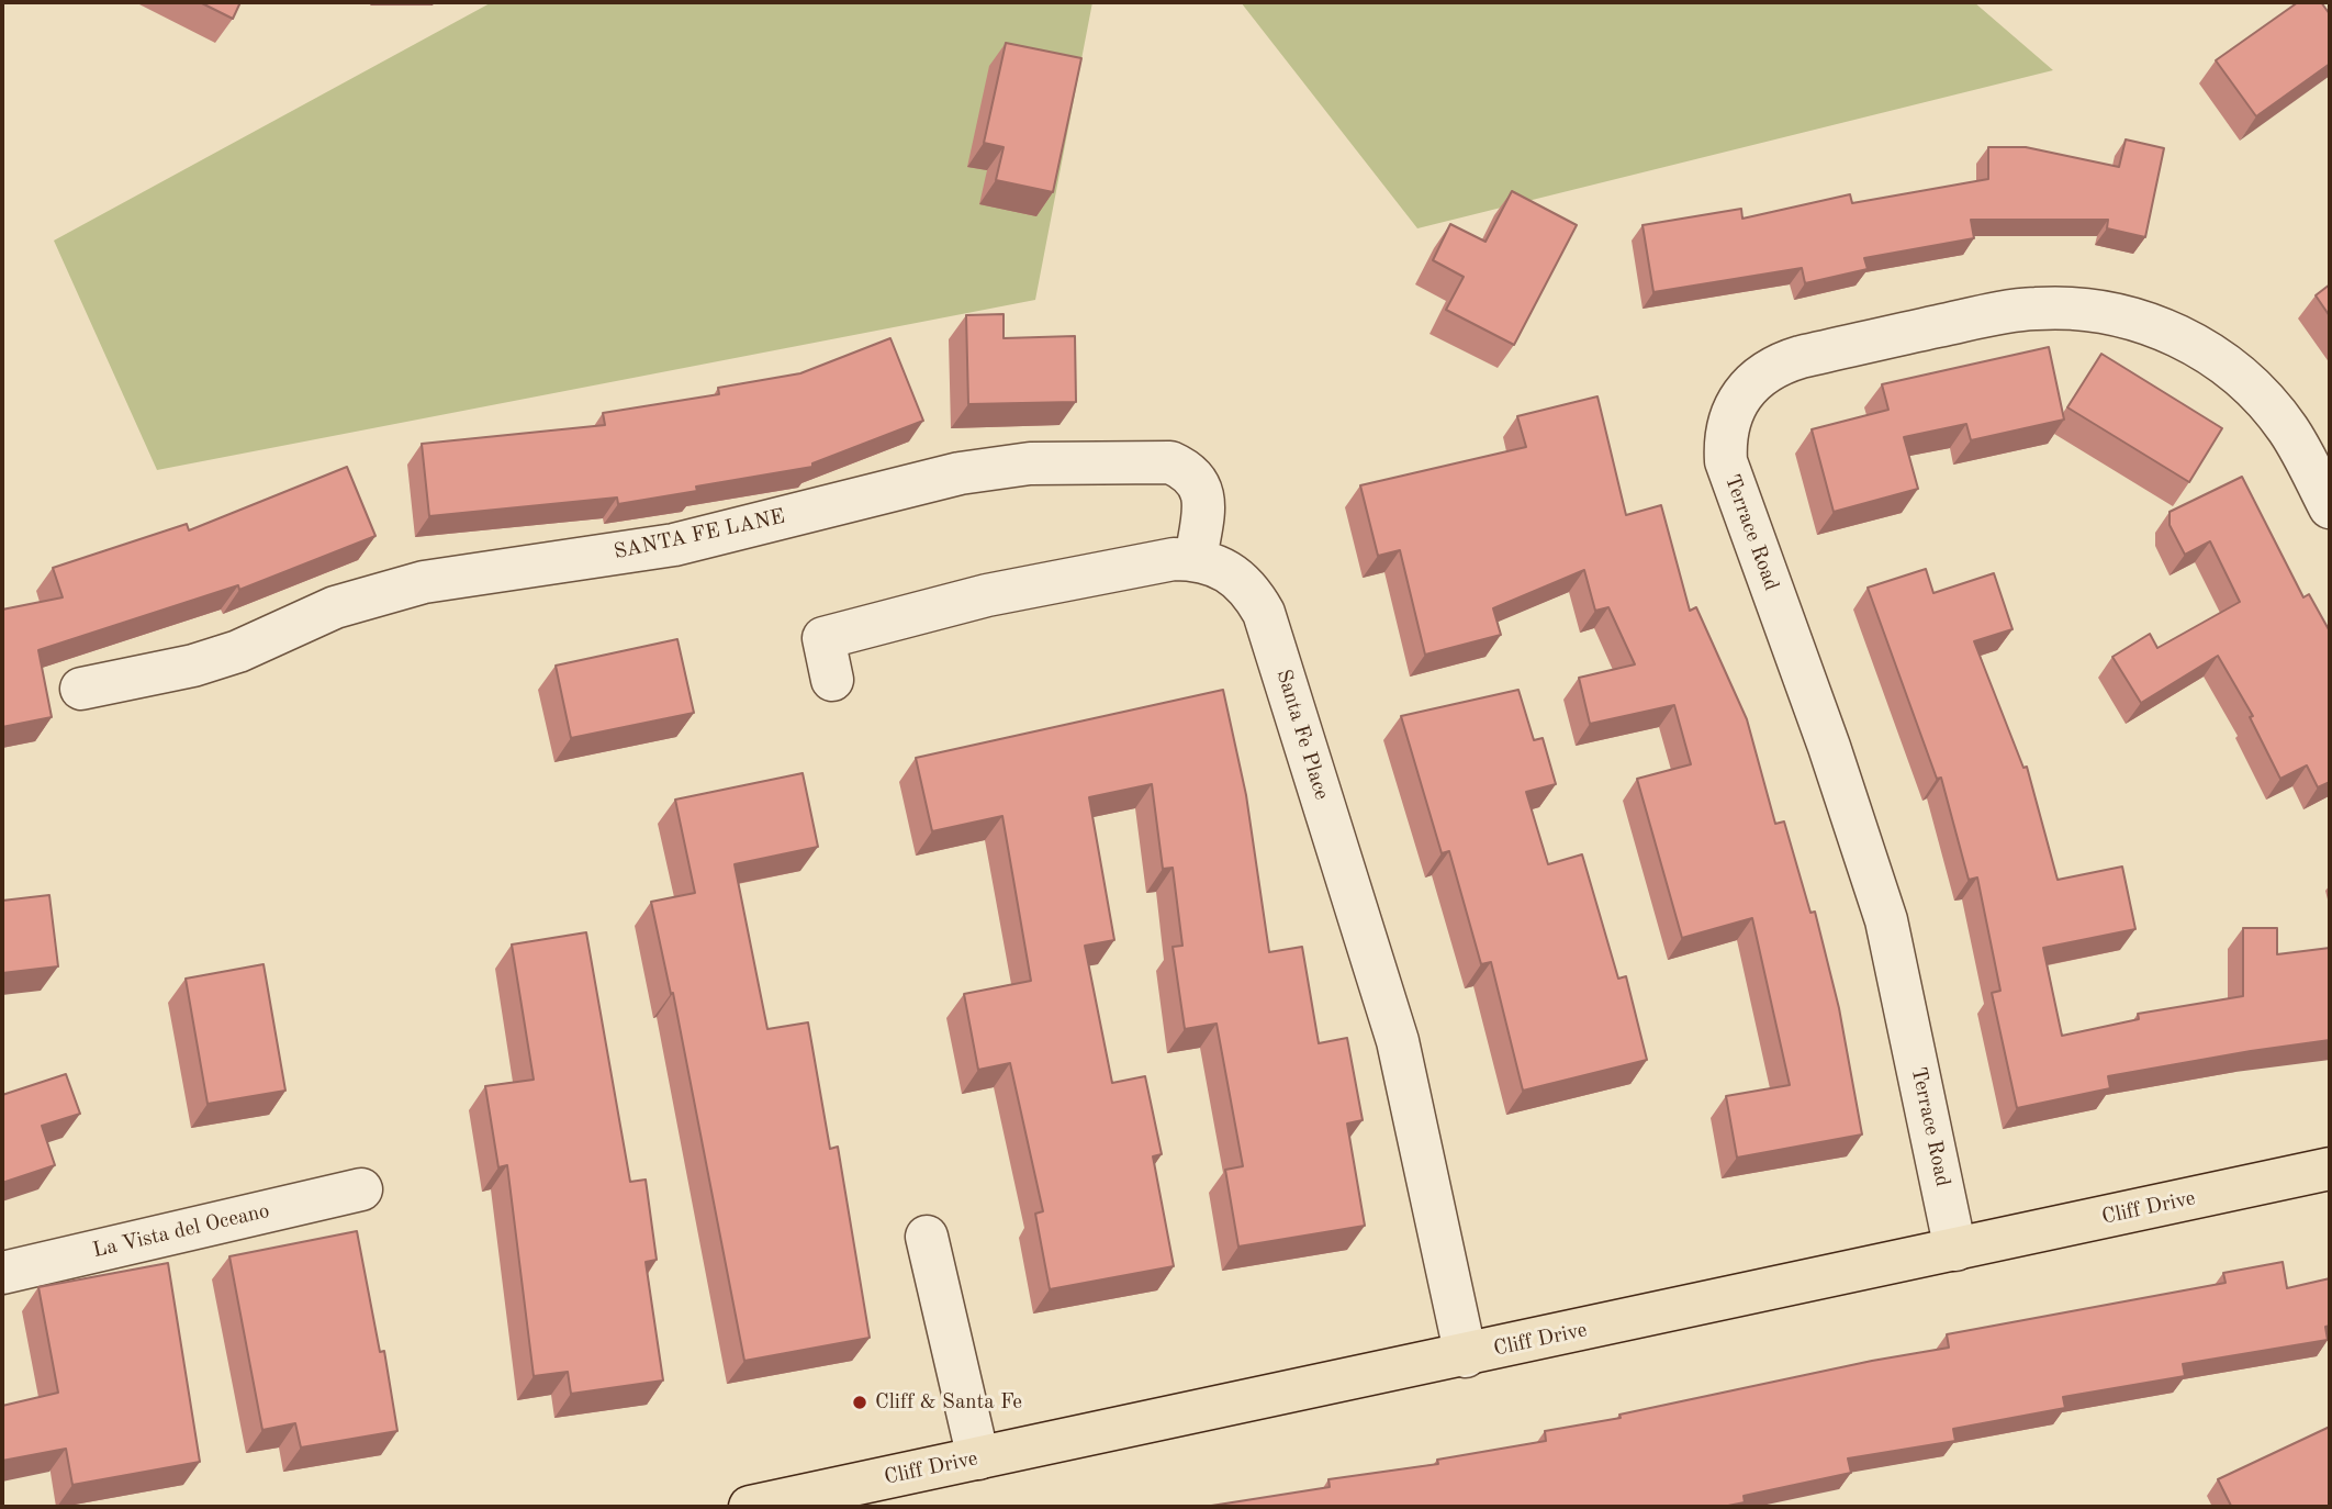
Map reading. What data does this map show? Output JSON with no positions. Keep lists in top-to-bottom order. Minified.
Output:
{"streets":{"main road":["Cliff Drive"],"street":["Terrace Road","SANTA FE LANE","Santa Fe Place","La Vista del Oceano"]},"crossings":[["Terrace Road","Cliff Drive"],["SANTA FE LANE","Santa Fe Place"],["Santa Fe Place","Cliff Drive"]],"places":["Cliff & Santa Fe"]}
